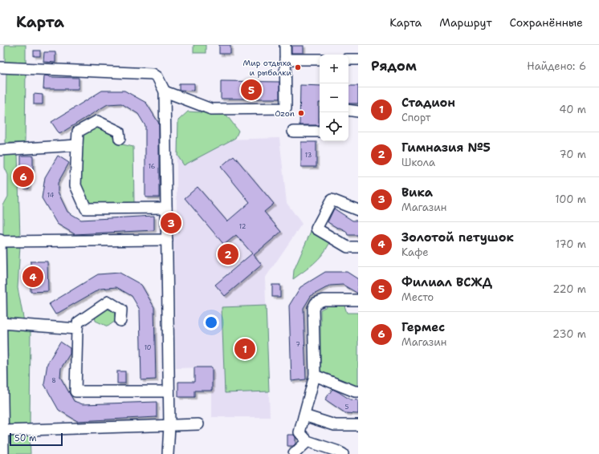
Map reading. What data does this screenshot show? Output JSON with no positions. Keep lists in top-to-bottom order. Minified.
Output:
{"places":["Мир отдыха и рыбалки","Ozon"],"house_numbers":["13","16","14","12","7","10","8","5"],"scale_bar":"50 m","page":{"header":"Карта","nav":["Карта","Маршрут","Сохранённые"],"heading":["Рядом","Найдено: 6"],"map_buttons":["+","−"],"pins":["5","6","3","2","4","1"],"list":[{"mark":"1","name":"Стадион","note":"Спорт","value":"40 m"},{"mark":"2","name":"Гимназия №5","note":"Школа","value":"70 m"},{"mark":"3","name":"Вика","note":"Магазин","value":"100 m"},{"mark":"4","name":"Золотой петушок","note":"Кафе","value":"170 m"},{"mark":"5","name":"Филиал ВСЖД","note":"Место","value":"220 m"},{"mark":"6","name":"Гермес","note":"Магазин","value":"230 m"}],"scale":"50 m"}}
